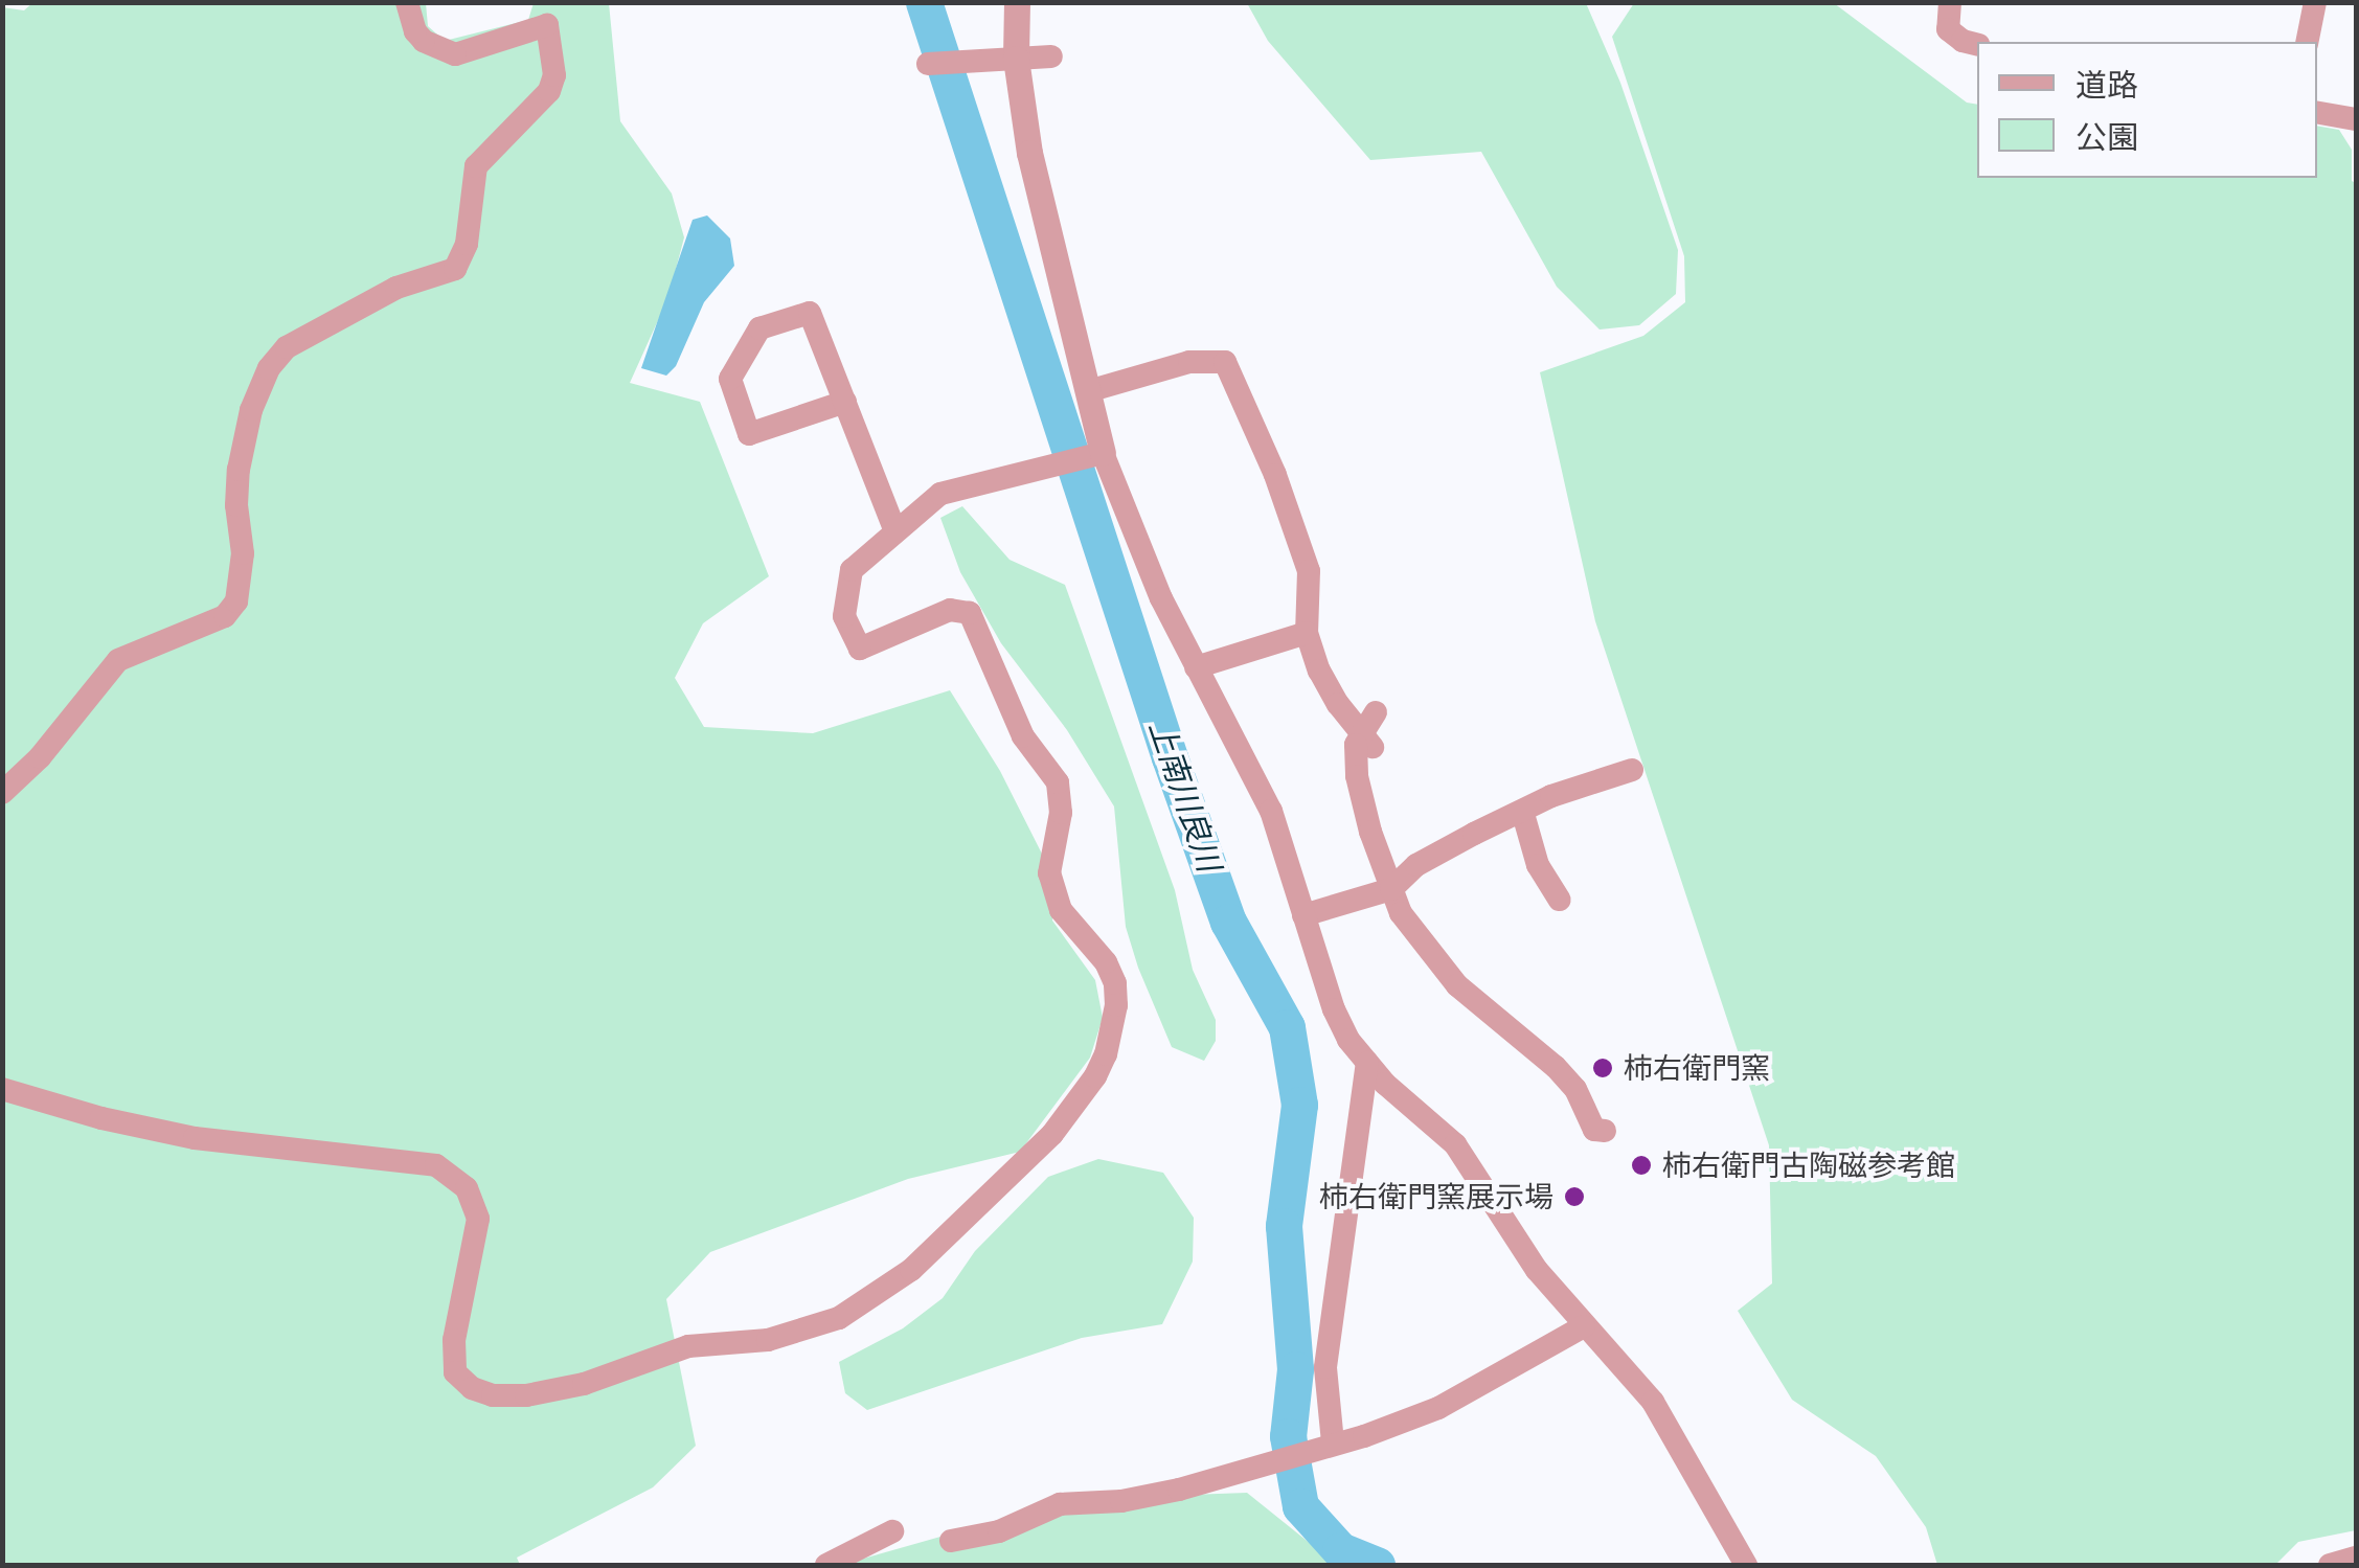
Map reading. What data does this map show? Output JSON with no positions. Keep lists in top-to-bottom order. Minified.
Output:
{"water":["上南川良川"],"places":["柿右衛門窯","柿右衛門古陶磁参考館","柿右衛門窯展示場"],"legend":["道路","公園"]}
